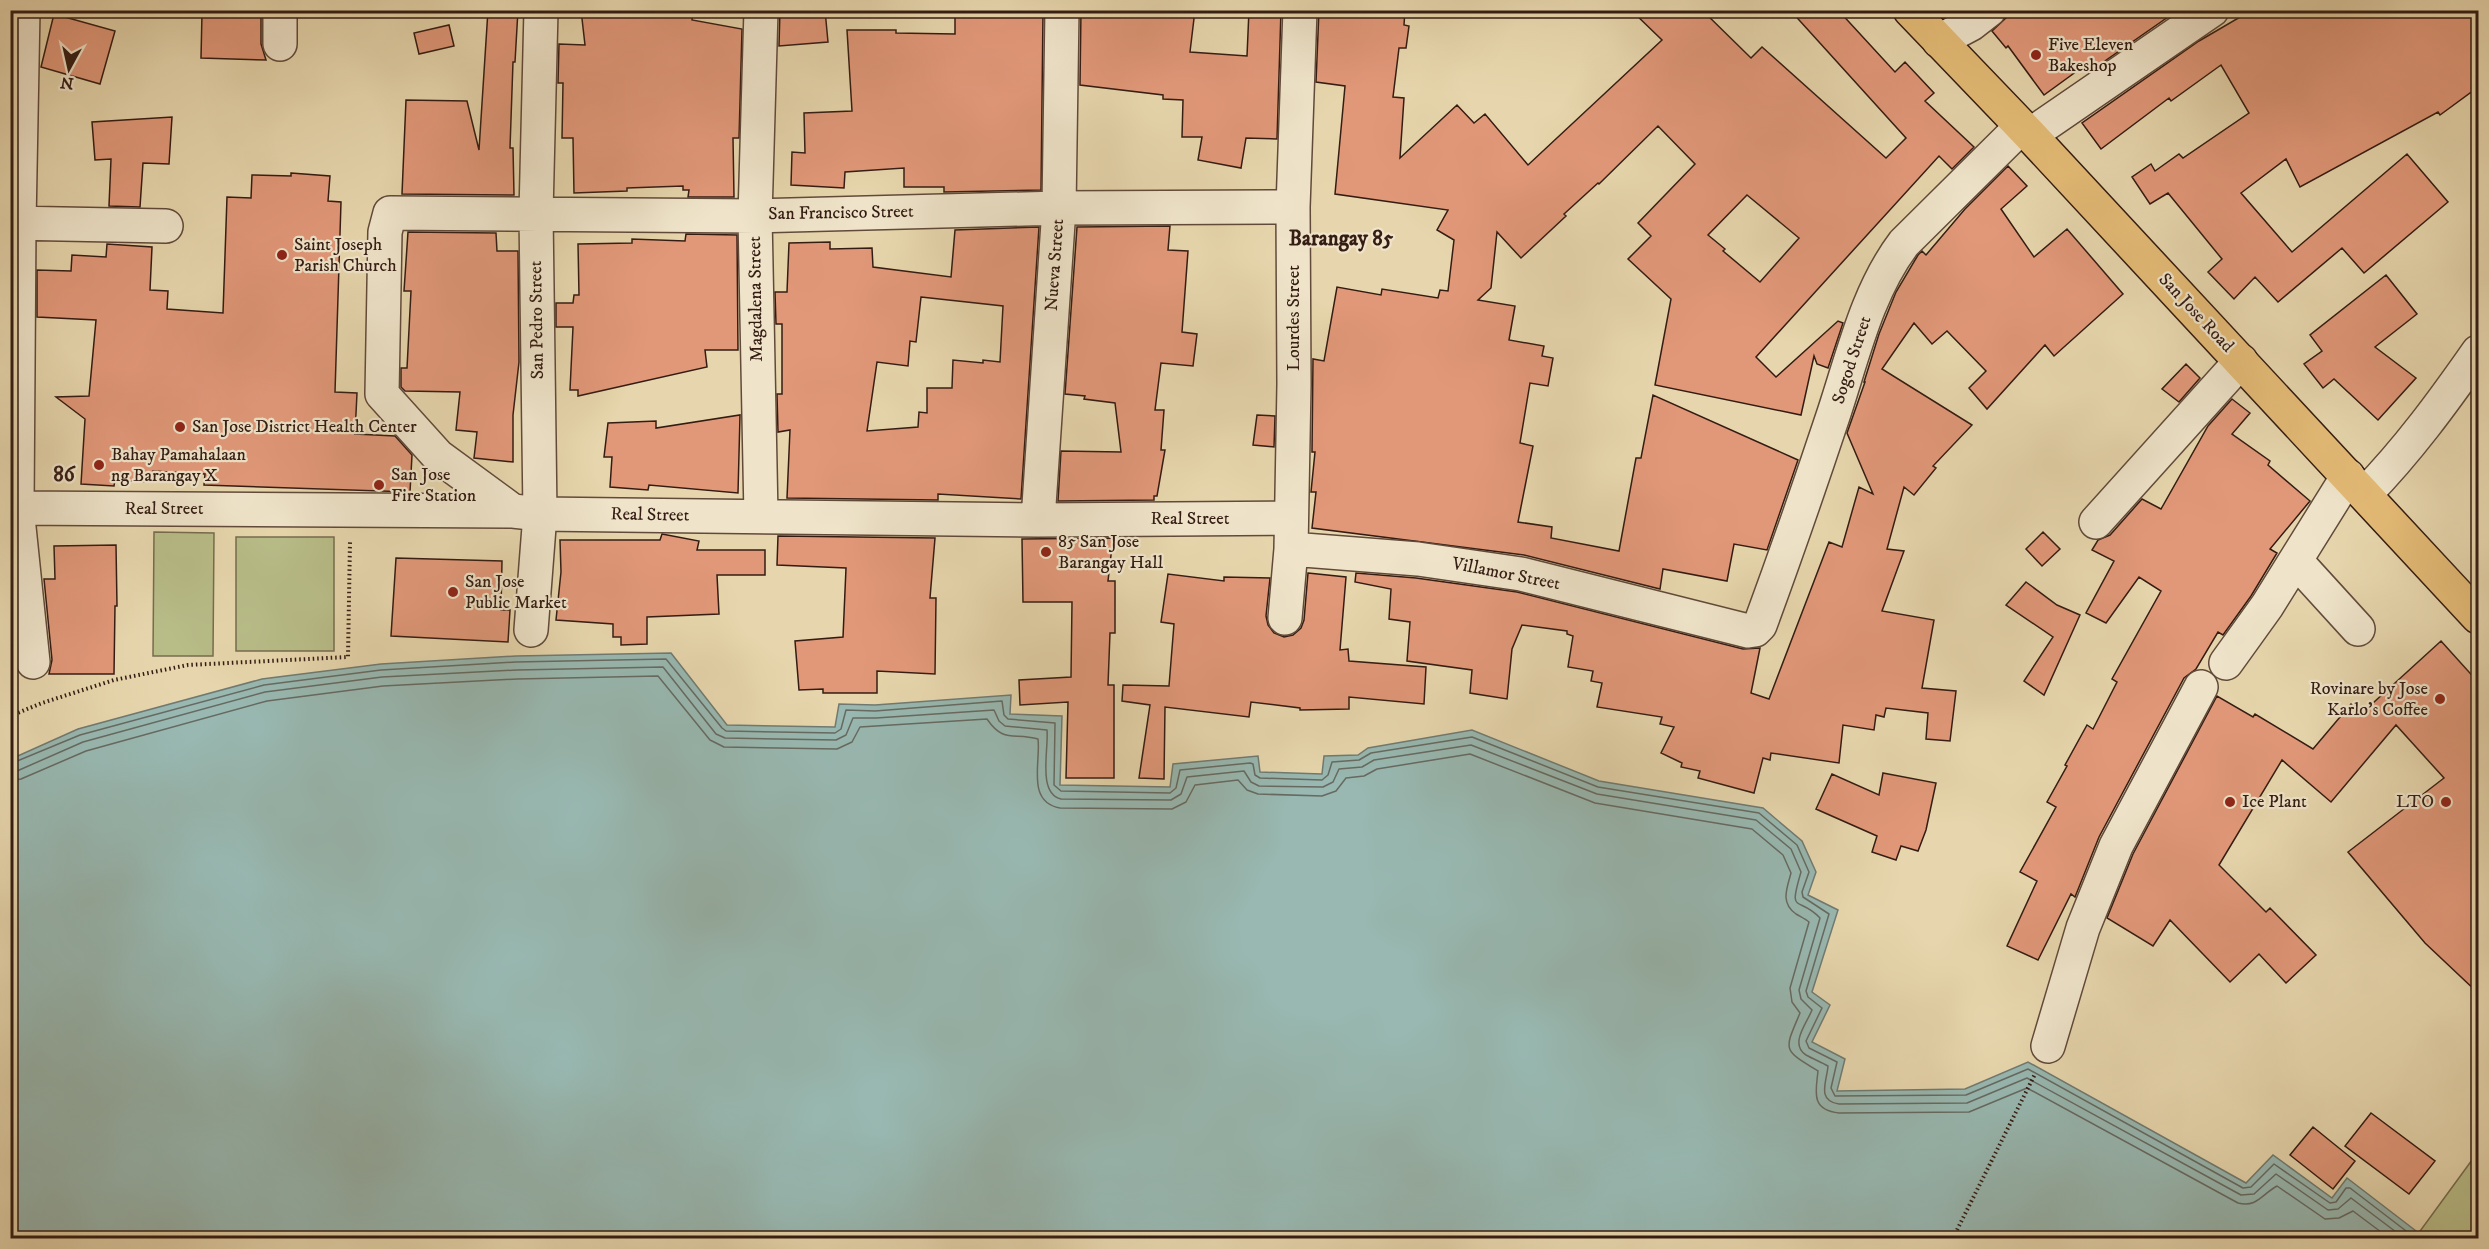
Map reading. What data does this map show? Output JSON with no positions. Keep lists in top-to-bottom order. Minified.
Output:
{"streets":{"main road":["San Jose Road"],"street":["San Francisco Street","Nueva Street","Magdalena Street","Lourdes Street","San Pedro Street","Sogod Street","Real Street","Villamor Street"]},"crossings":[["San Francisco Street","Nueva Street"],["San Francisco Street","Magdalena Street"],["San Francisco Street","Lourdes Street"],["San Francisco Street","San Pedro Street"],["San Francisco Street","Real Street"],["Nueva Street","Real Street"],["Magdalena Street","Real Street"],["San Jose Road","Sogod Street"],["Lourdes Street","Real Street"],["Lourdes Street","Villamor Street"],["San Pedro Street","Real Street"],["Sogod Street","Villamor Street"],["Real Street","Villamor Street"]],"districts":["Barangay 85","86"],"places":["Five Eleven Bakeshop","Saint Joseph Parish Church","San Jose District Health Center","Bahay Pamahalaan ng Barangay X","San Jose Fire Station","85 San Jose Barangay Hall","San Jose Public Market","Rovinare by Jose Karlo's Coffee","Ice Plant","LTO"],"north":"bottom"}
